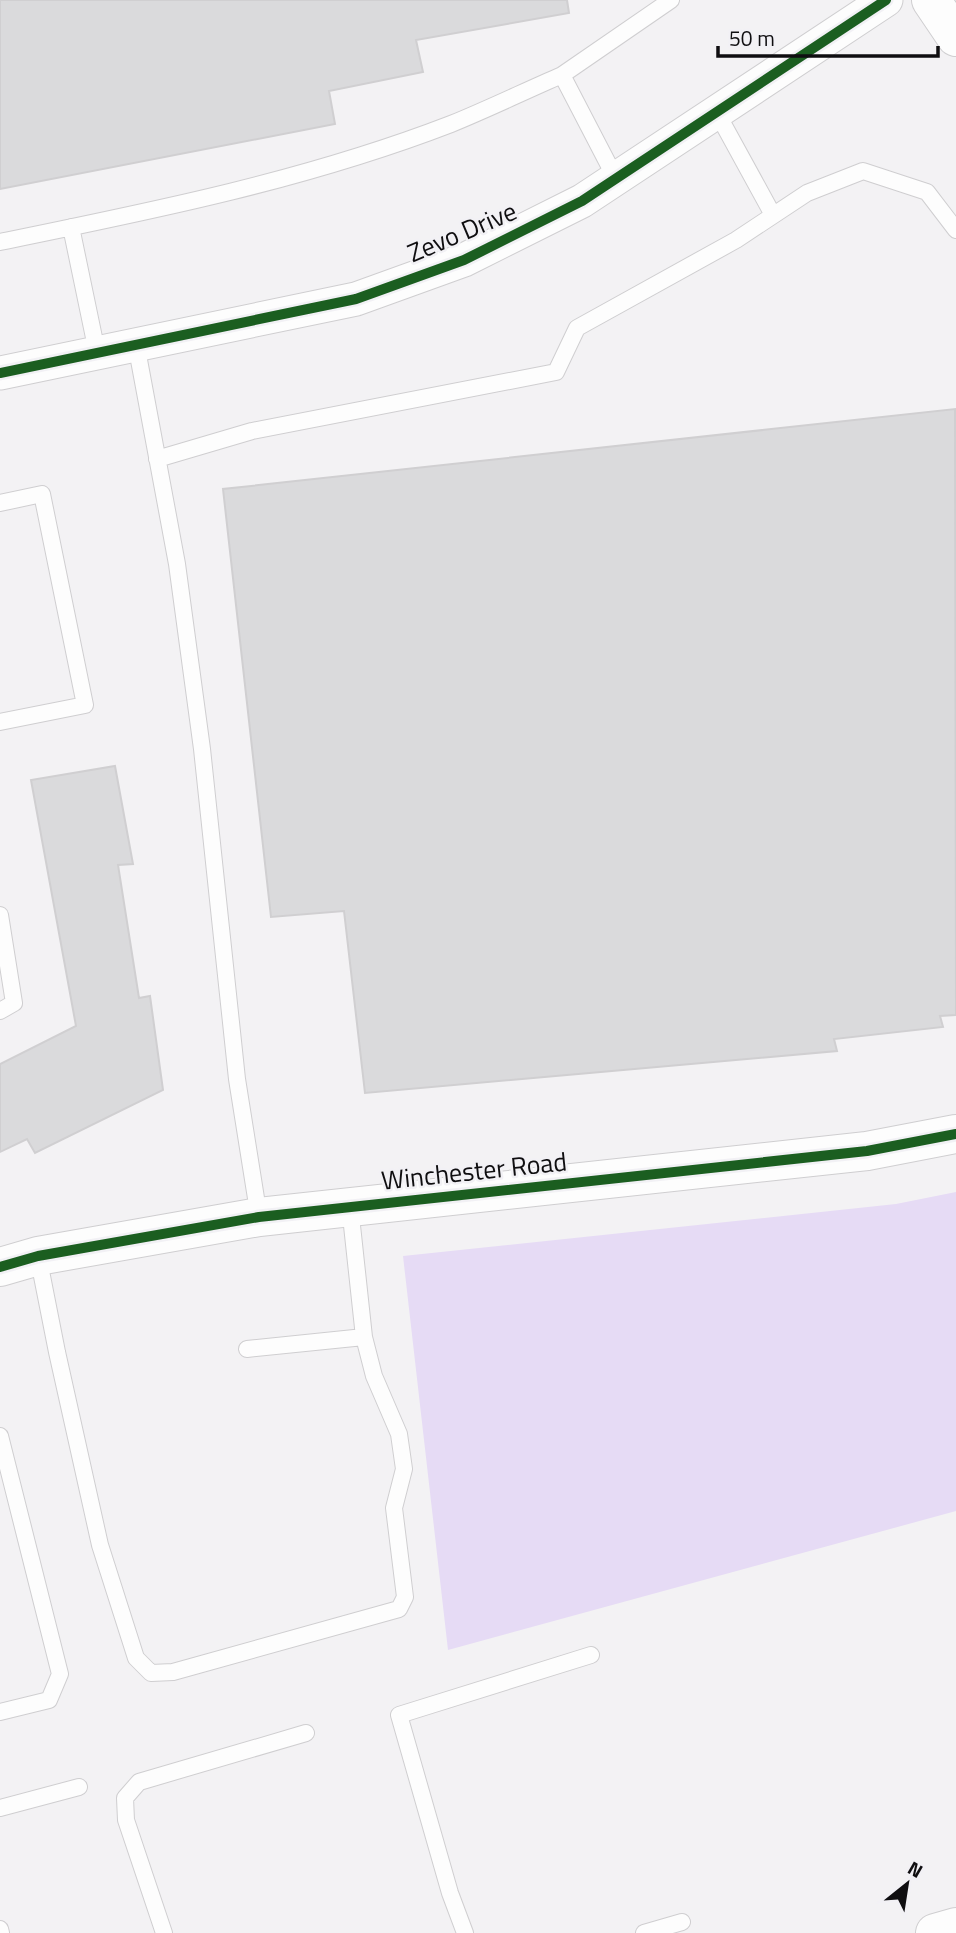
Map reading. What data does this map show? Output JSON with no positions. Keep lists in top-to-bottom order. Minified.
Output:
{"streets":{"street":["Zevo Drive","Winchester Road"]},"scale_bar":"50 m","north":"top right"}
